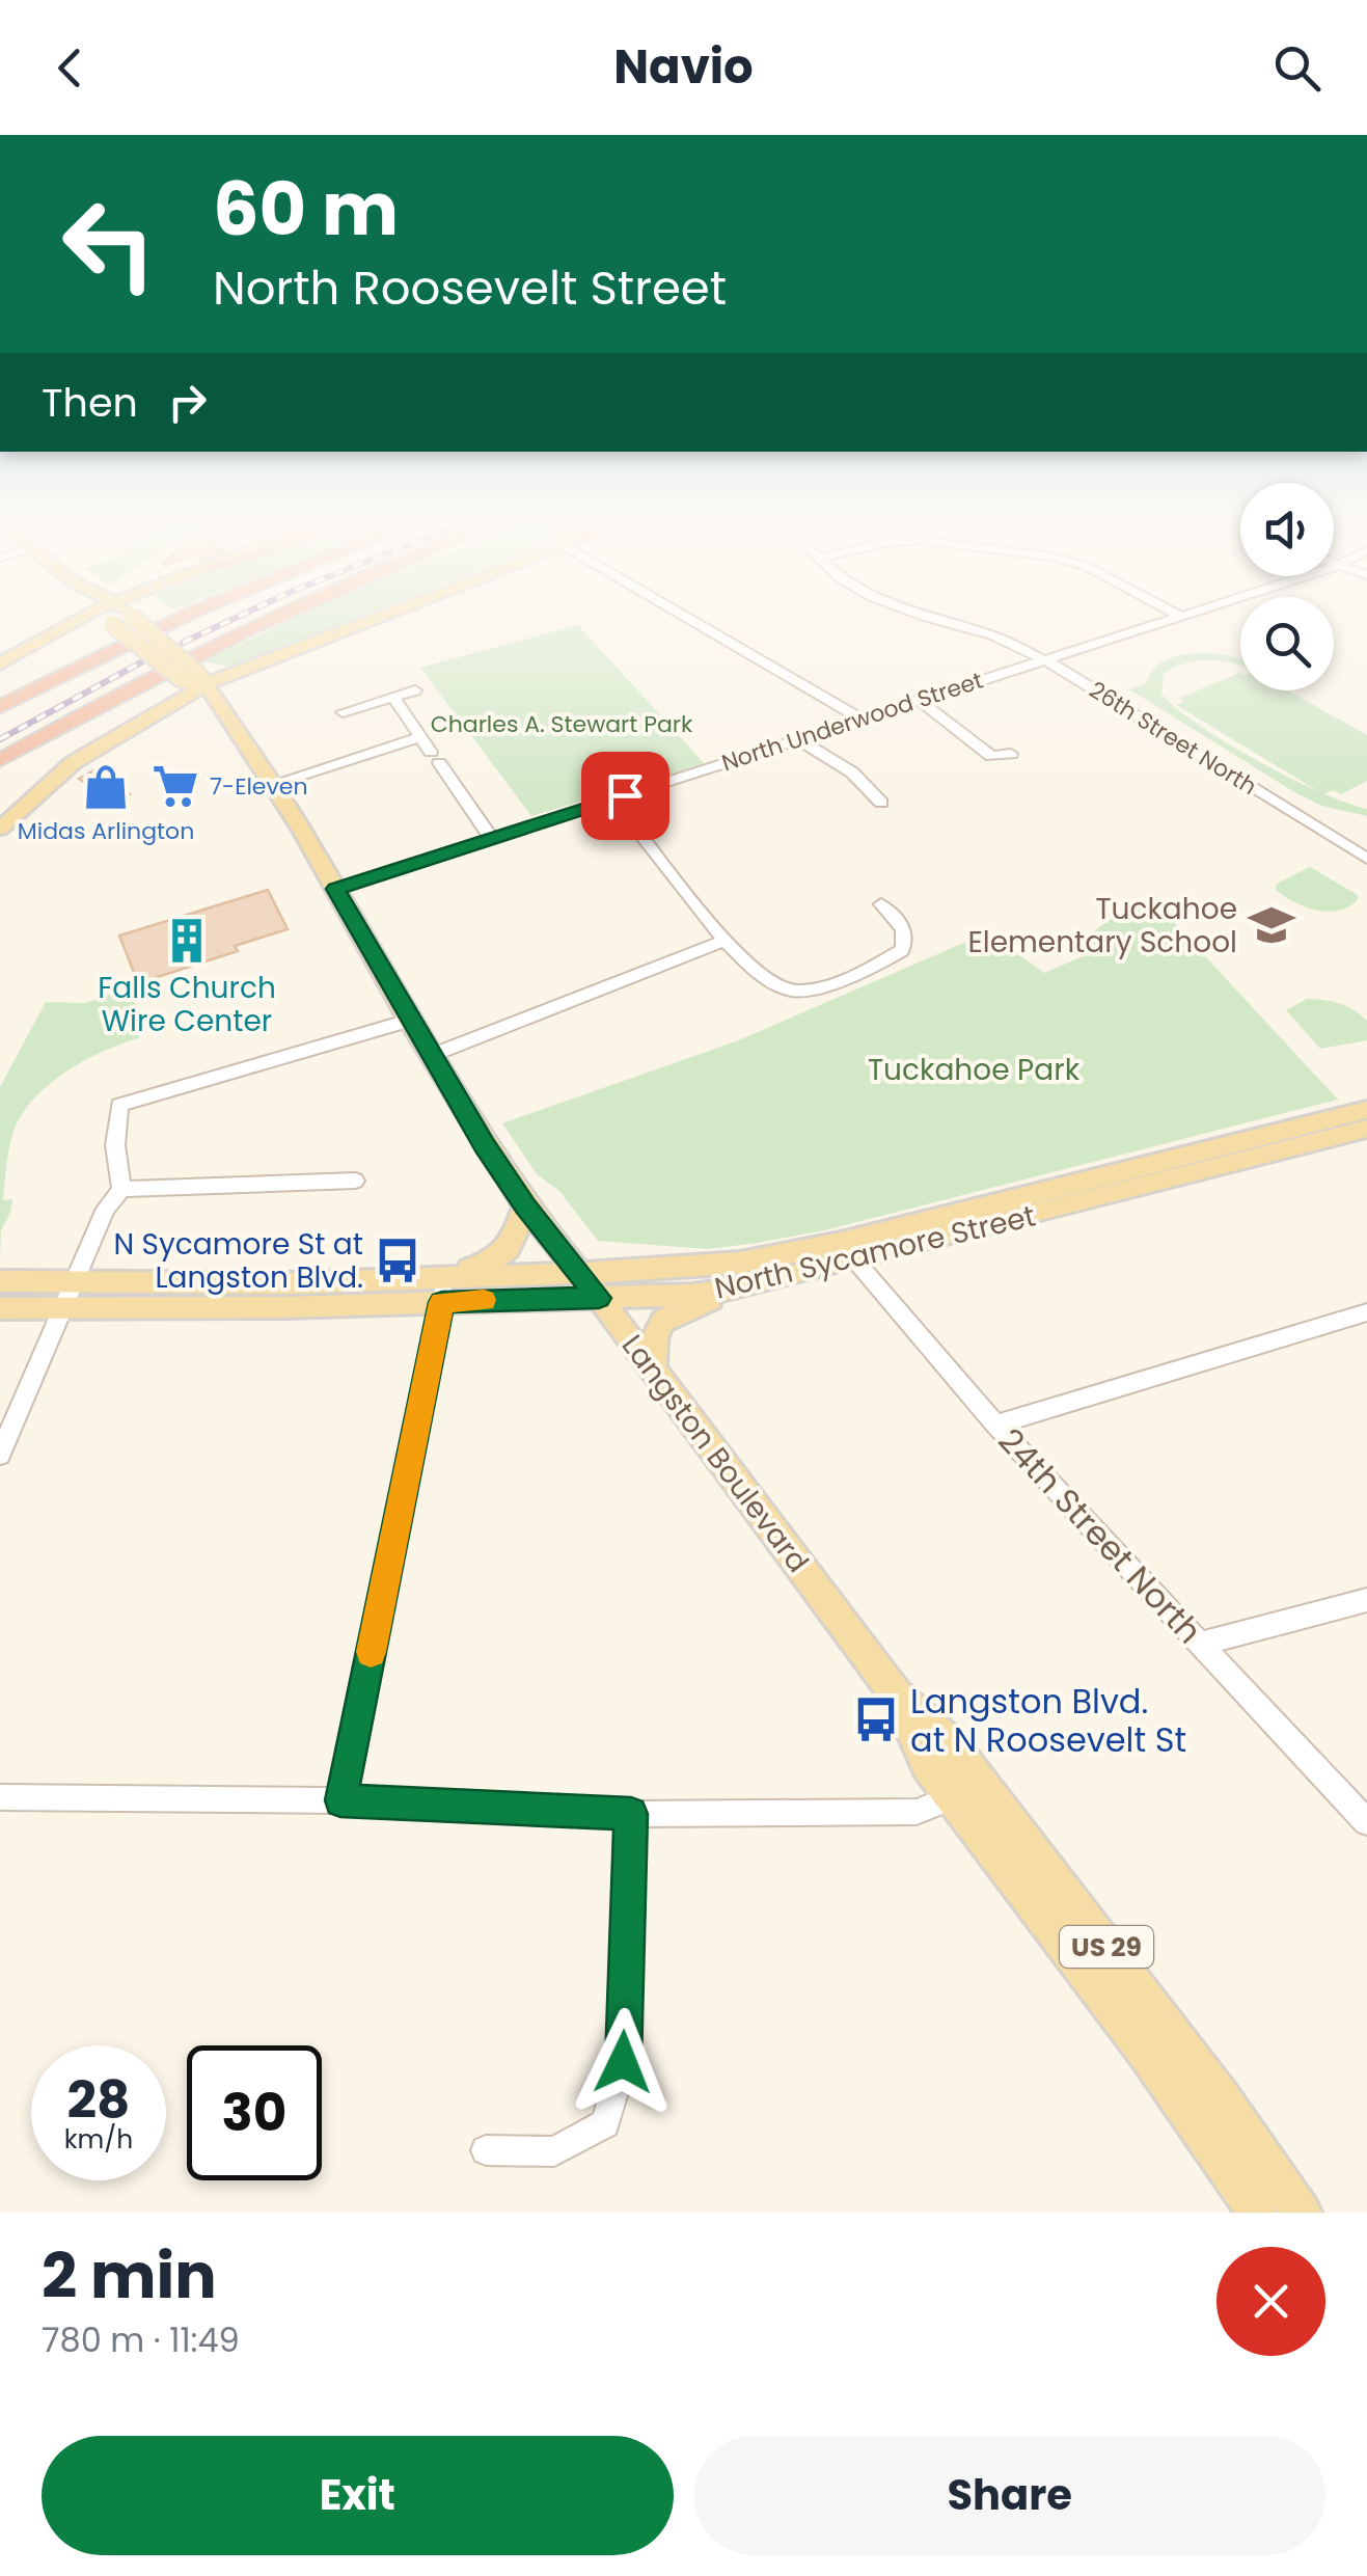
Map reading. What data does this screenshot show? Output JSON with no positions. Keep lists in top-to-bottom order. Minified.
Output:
{"streets":{"main road":["North Sycamore Street","Langston Boulevard","US 29"],"street":["North Underwood Street","26th Street North","24th Street North"]},"crossings":[["North Underwood Street","26th Street North"],["North Underwood Street","Langston Boulevard"],["North Sycamore Street","Langston Boulevard"],["North Sycamore Street","24th Street North"]],"parks":["Charles A. Stewart Park","Tuckahoe Park"],"places":{"supermarket":["7-Eleven"],"shop":["Midas Arlington"],"school or university":["Tuckahoe Elementary School"],"building":["Falls Church Wire Center"],"bus stop":["N Sycamore St at Langston Blvd.","Langston Blvd. at N Roosevelt St"]},"page":{"header":"Navio","turn":["60 m","North Roosevelt Street"],"then":"Then","speed":"28 km/h","limit":"30","heading":["2 min","780 m · 11:49"],"buttons":["Exit","Share"]}}
